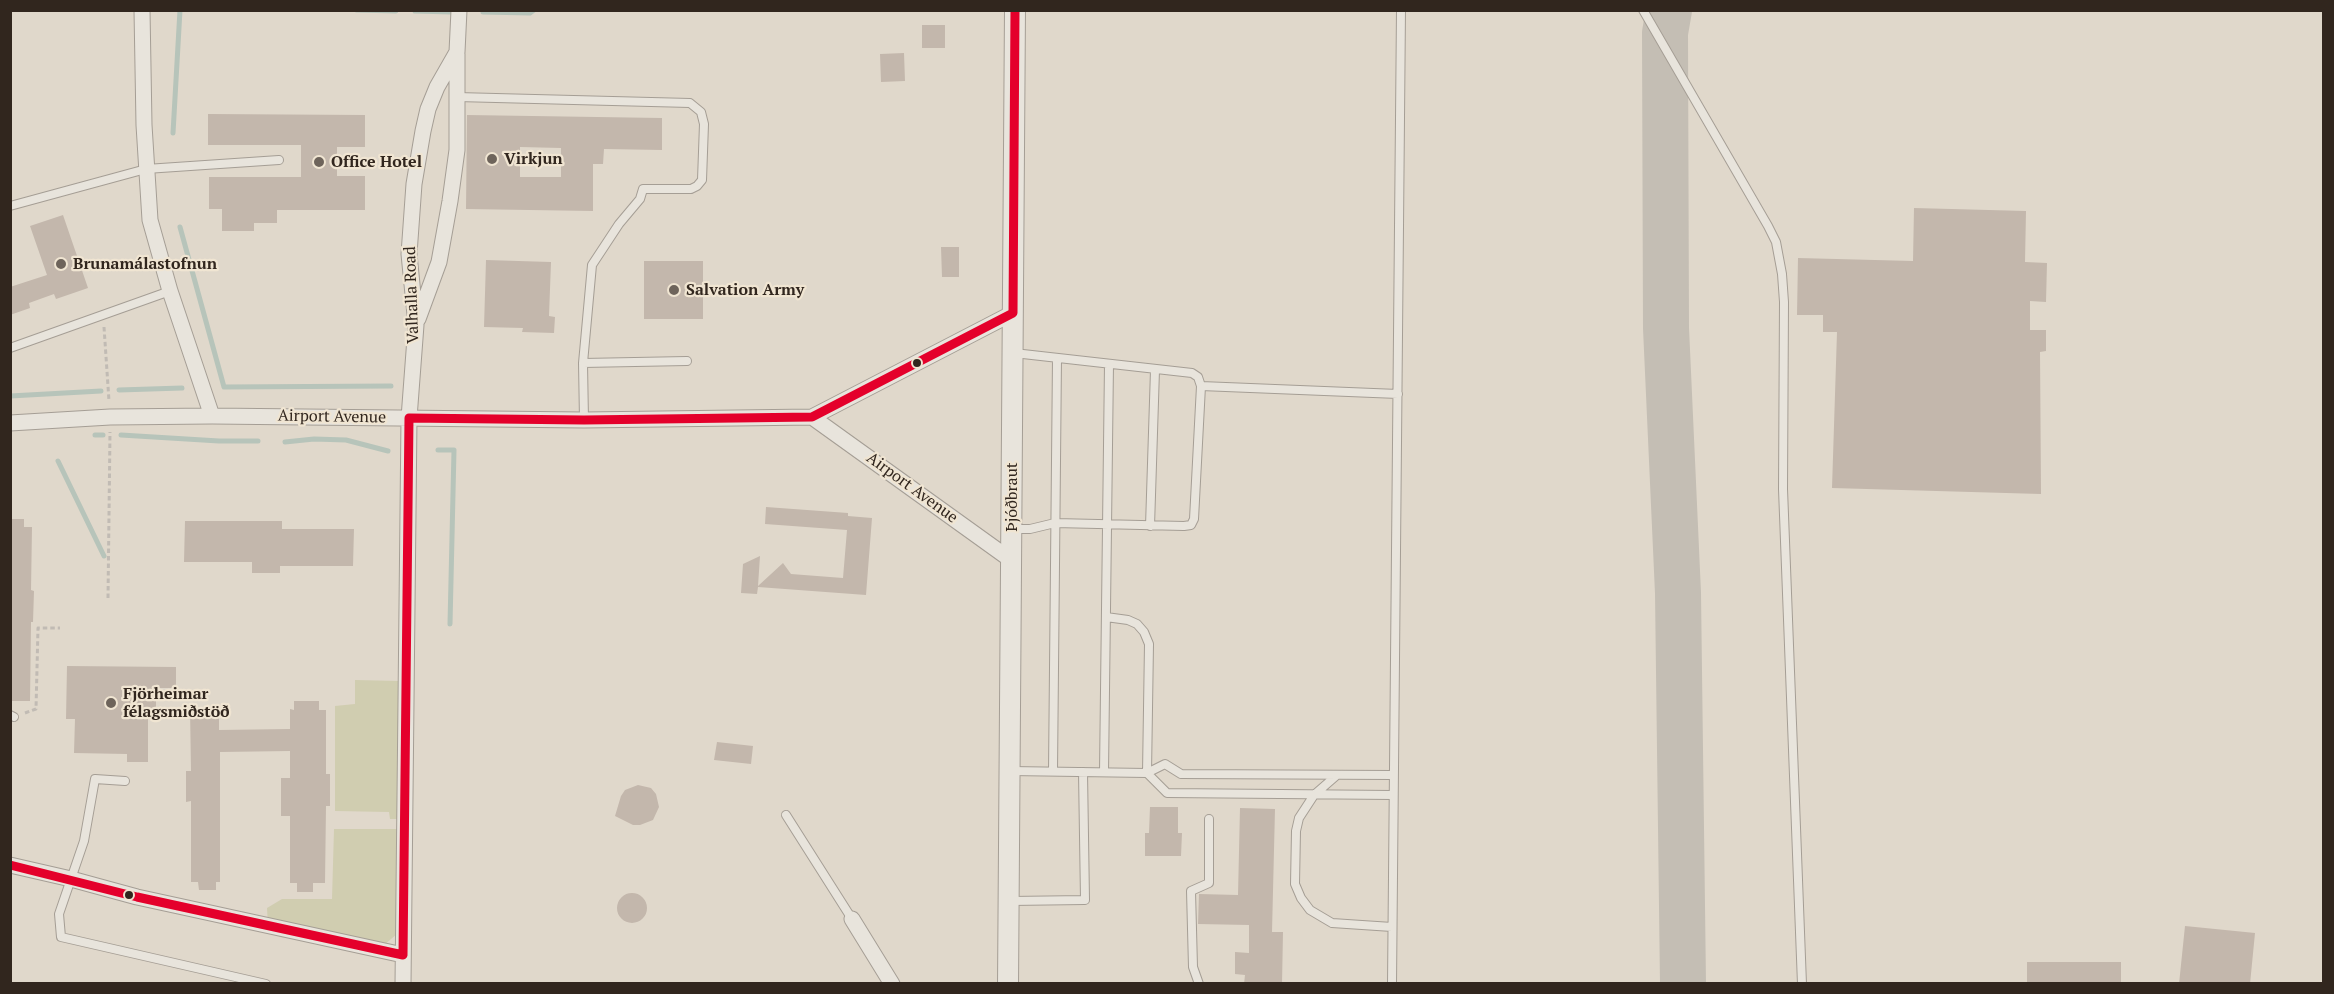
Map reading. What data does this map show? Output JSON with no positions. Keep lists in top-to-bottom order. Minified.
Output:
{"streets":{"street":["Valhalla Road","Airport Avenue","Þjóðbraut"]},"crossings":[["Valhalla Road","Airport Avenue"],["Airport Avenue","Þjóðbraut"]],"places":["Virkjun","Office Hotel","Brunamálastofnun","Salvation Army","Fjörheimar félagsmiðstöð"]}
